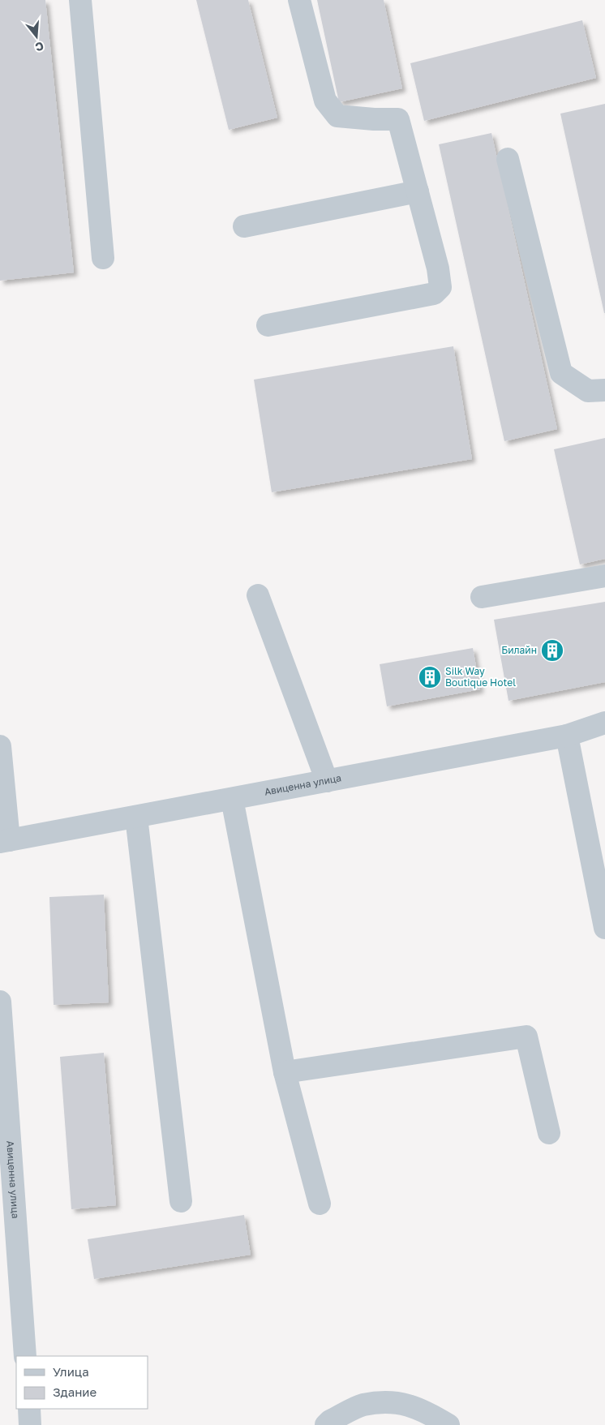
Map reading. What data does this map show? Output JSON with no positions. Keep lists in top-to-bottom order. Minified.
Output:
{"streets":{"street":["Авиценна улица"]},"places":{"building":["Билайн","Silk Way Boutique Hotel"]},"legend":["Улица","Здание"],"north":"bottom"}
